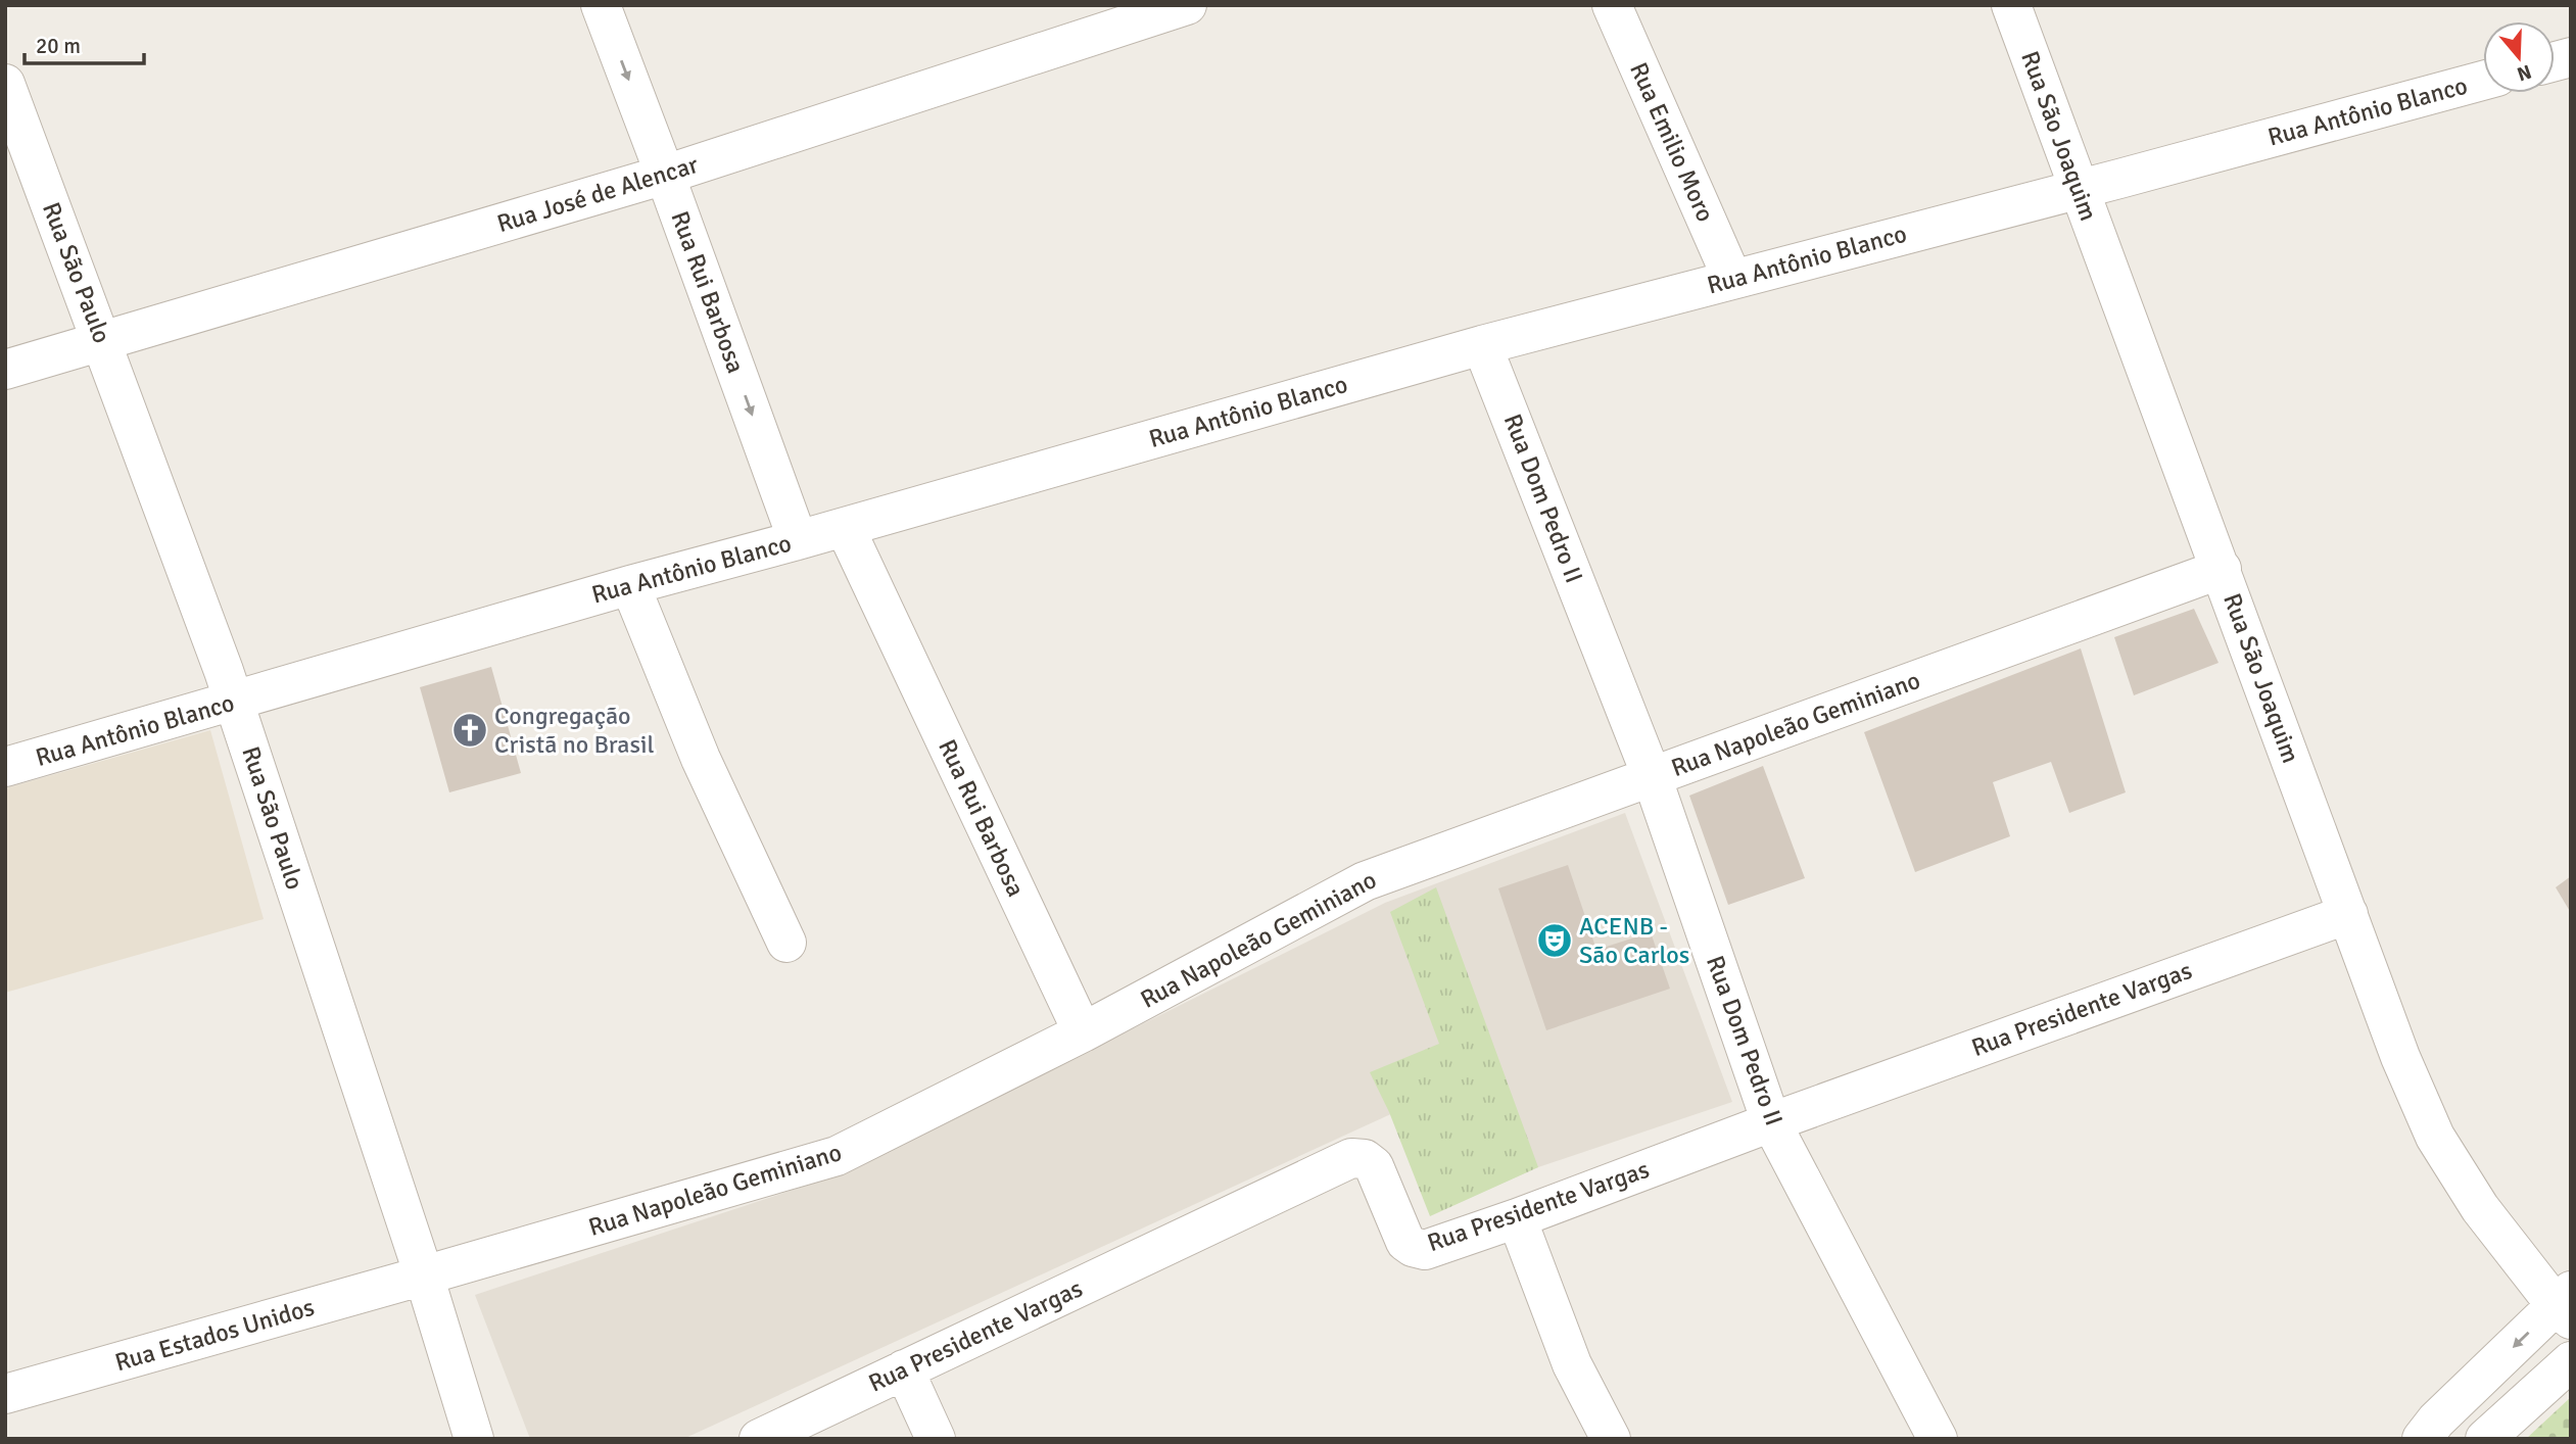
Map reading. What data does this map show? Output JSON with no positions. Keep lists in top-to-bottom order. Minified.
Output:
{"streets":{"street":["Rua Antônio Blanco","Rua São Joaquim","Rua Emilio Moro","Rua José de Alencar","Rua São Paulo","Rua Rui Barbosa","Rua Dom Pedro II","Rua Napoleão Geminiano","Rua Presidente Vargas","Rua Estados Unidos"]},"crossings":[["Rua Antônio Blanco","Rua São Joaquim"],["Rua Antônio Blanco","Rua Emilio Moro"],["Rua Antônio Blanco","Rua São Paulo"],["Rua Antônio Blanco","Rua Rui Barbosa"],["Rua Antônio Blanco","Rua Dom Pedro II"],["Rua São Joaquim","Rua Napoleão Geminiano"],["Rua São Joaquim","Rua Presidente Vargas"],["Rua José de Alencar","Rua São Paulo"],["Rua José de Alencar","Rua Rui Barbosa"],["Rua São Paulo","Rua Napoleão Geminiano"],["Rua São Paulo","Rua Estados Unidos"],["Rua Rui Barbosa","Rua Napoleão Geminiano"],["Rua Dom Pedro II","Rua Napoleão Geminiano"],["Rua Dom Pedro II","Rua Presidente Vargas"],["Rua Napoleão Geminiano","Rua Estados Unidos"]],"one_way":["Rua Rui Barbosa"],"places":{"church":["Congregação Cristã no Brasil"],"theatre":["ACENB - São Carlos"]},"scale_bar":"20 m","north":"bottom"}
